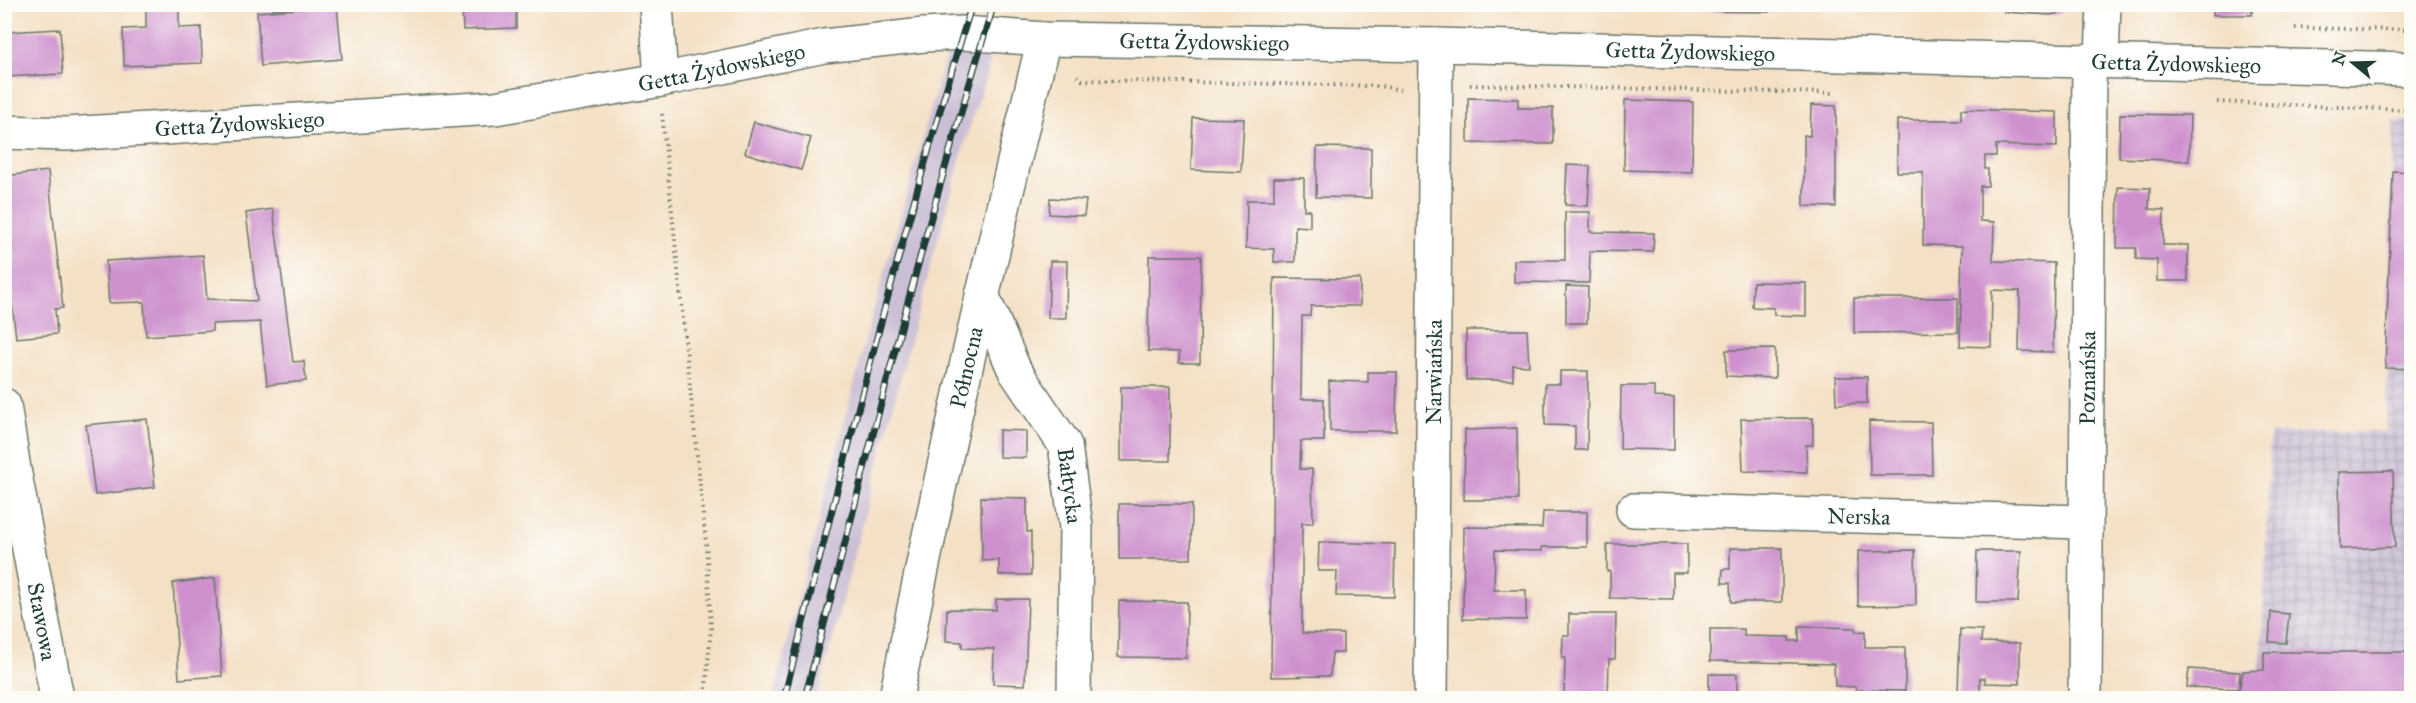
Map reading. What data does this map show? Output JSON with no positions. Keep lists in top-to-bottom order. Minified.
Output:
{"streets":{"street":["Getta Żydowskiego","Północna","Narwiańska","Poznańska","Bałtycka","Nerska","Stawowa"]},"crossings":[["Getta Żydowskiego","Północna"],["Getta Żydowskiego","Narwiańska"],["Getta Żydowskiego","Poznańska"],["Północna","Bałtycka"],["Poznańska","Nerska"]],"north":"left"}
